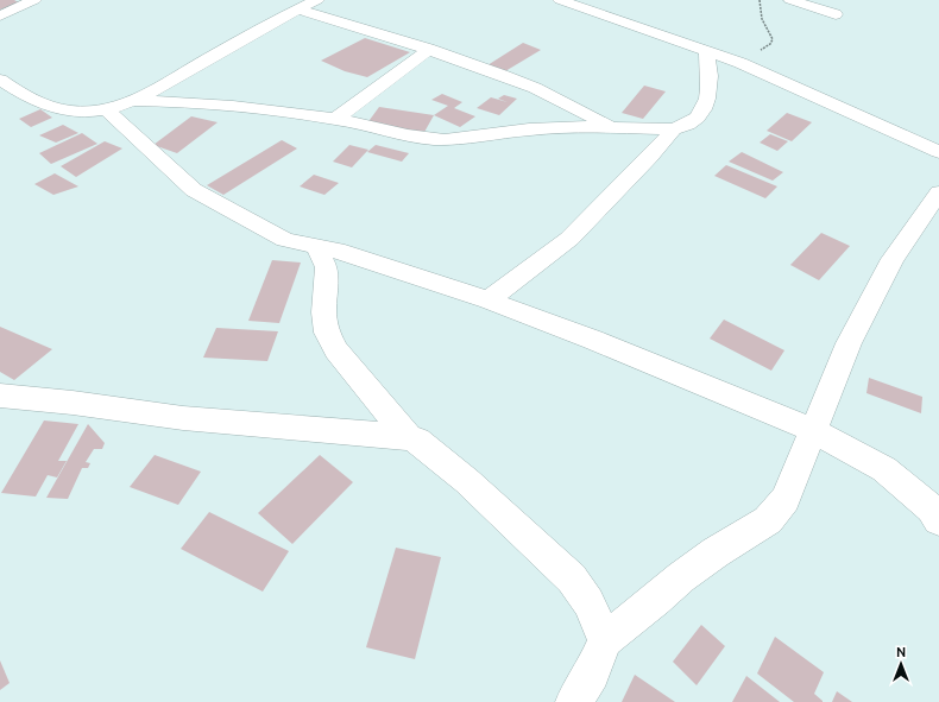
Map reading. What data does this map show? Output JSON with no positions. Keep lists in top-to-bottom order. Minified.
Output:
{"north":"top"}
